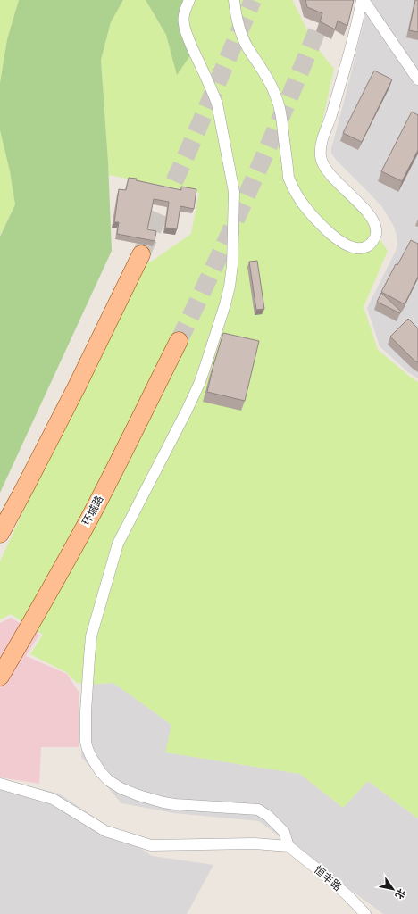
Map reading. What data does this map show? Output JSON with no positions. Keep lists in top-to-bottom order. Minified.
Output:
{"streets":{"main road":["环城路"],"street":["恒丰路"]},"north":"bottom right"}
